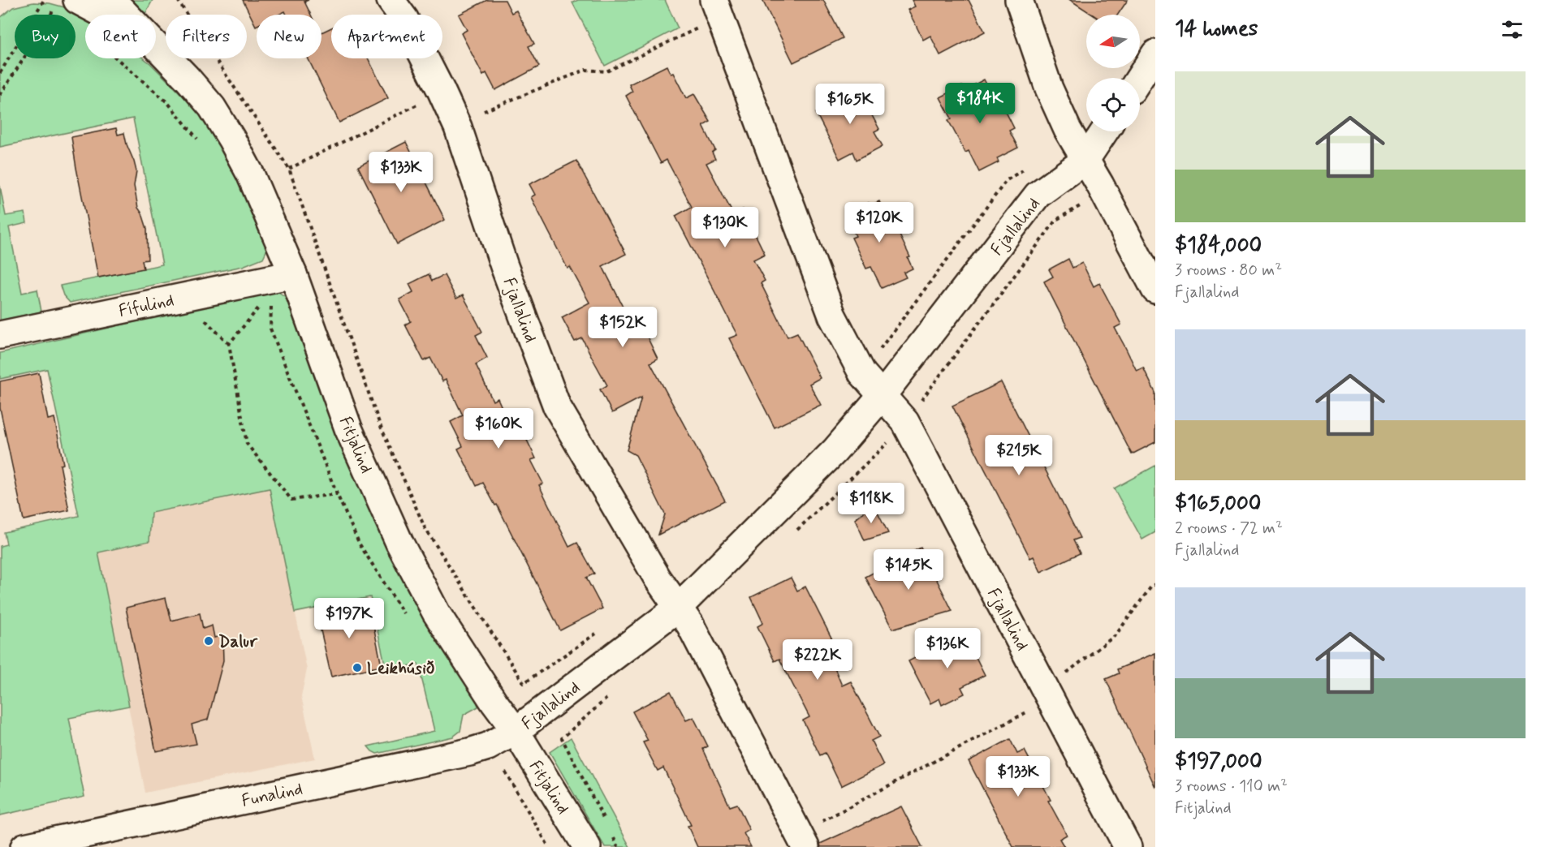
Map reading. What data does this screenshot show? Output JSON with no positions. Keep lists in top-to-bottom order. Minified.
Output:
{"streets":{"street":["Fjallalind","Fífulind","Fitjalind","Funalind"]},"crossings":[["Fjallalind","Fitjalind"],["Fjallalind","Funalind"],["Fífulind","Fitjalind"],["Fitjalind","Funalind"]],"places":["Dalur","Leikhúsið"],"north":"left","page":{"heading":"14 homes","chip":["Buy","Rent","Filters","New","Apartment"],"list":[{"name":"$184,000","note":"3 rooms · 80 m² · Fjallalind"},{"name":"$165,000","note":"2 rooms · 72 m² · Fjallalind"},{"name":"$197,000","note":"3 rooms · 110 m² · Fitjalind"}],"price":["$184K","$165K","$133K","$120K","$130K","$152K","$160K","$215K","$118K","$145K","$197K","$136K","$222K","$133K"]}}
